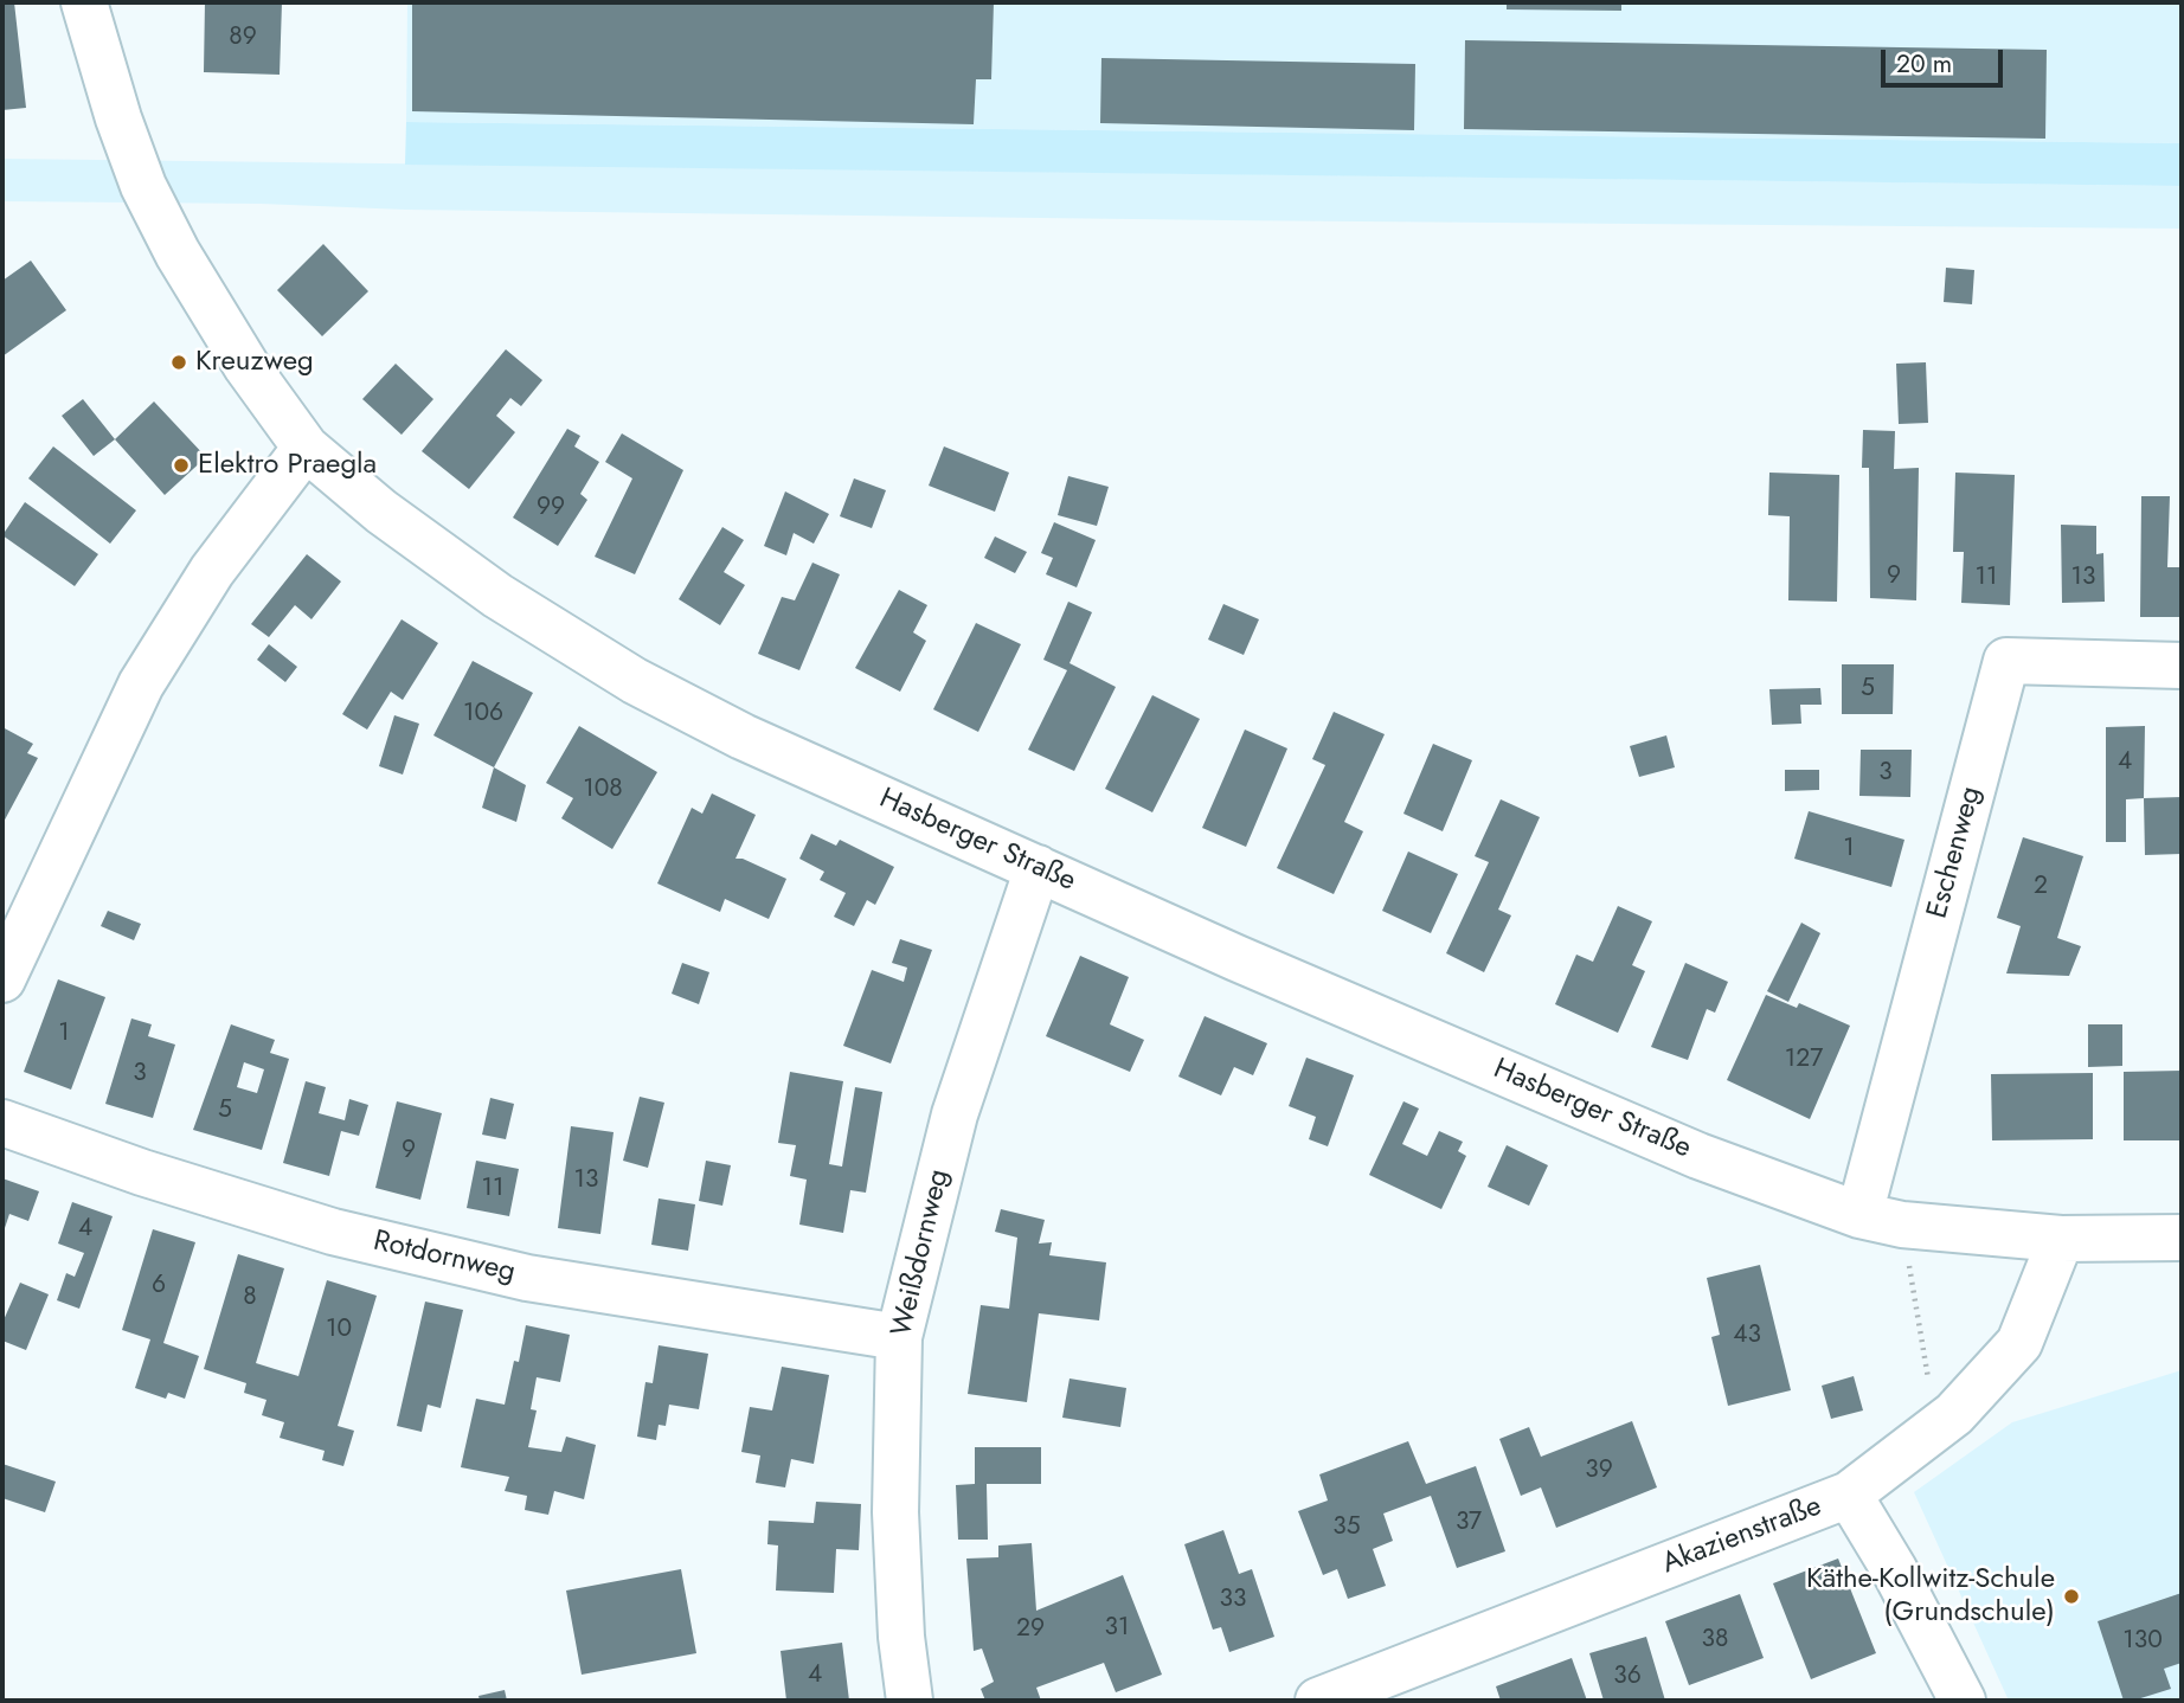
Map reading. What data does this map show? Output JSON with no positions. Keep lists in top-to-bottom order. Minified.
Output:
{"streets":{"street":["Hasberger Straße","Eschenweg","Weißdornweg","Rotdornweg","Akazienstraße"]},"crossings":[["Hasberger Straße","Eschenweg"],["Hasberger Straße","Weißdornweg"],["Hasberger Straße","Akazienstraße"],["Weißdornweg","Rotdornweg"]],"places":["Kreuzweg","Elektro Praegla","Käthe-Kollwitz-Schule (Grundschule)"],"house_numbers":["89","99","9","11","13","5","106","4","3","108","1","2","1","127","3","5","9","13","11","4","6","8","10","43","39","37","35","33","31","29","38","130","4","36"],"scale_bar":"20 m"}
